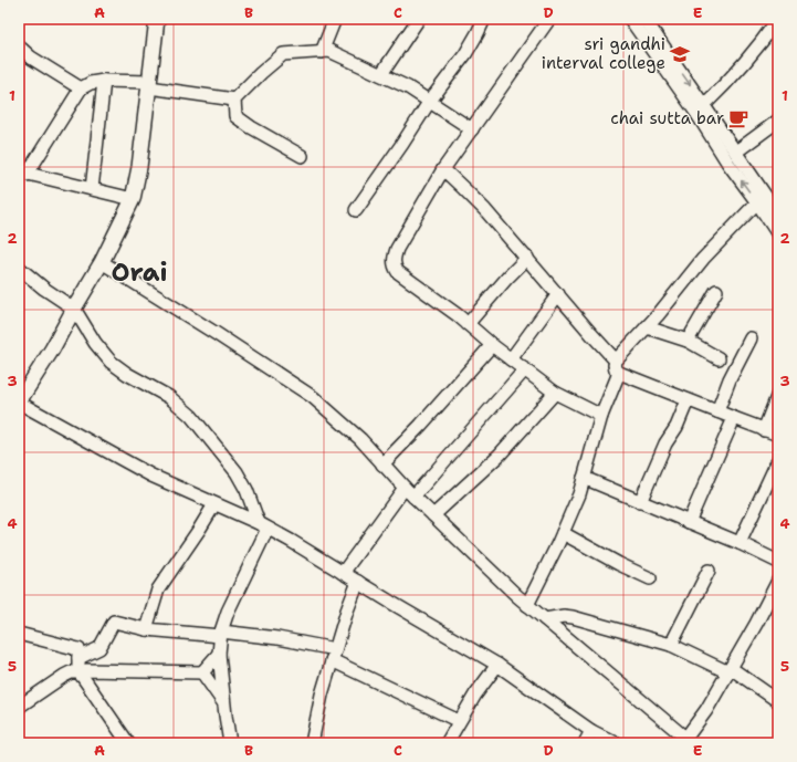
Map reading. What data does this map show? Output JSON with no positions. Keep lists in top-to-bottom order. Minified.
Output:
{"districts":["Orai"],"places":{"school or university":["sri gandhi interval college"],"cafe":["chai sutta bar"]},"grid":{"columns":["A","B","C","D","E"],"rows":["1","2","3","4","5"]}}
